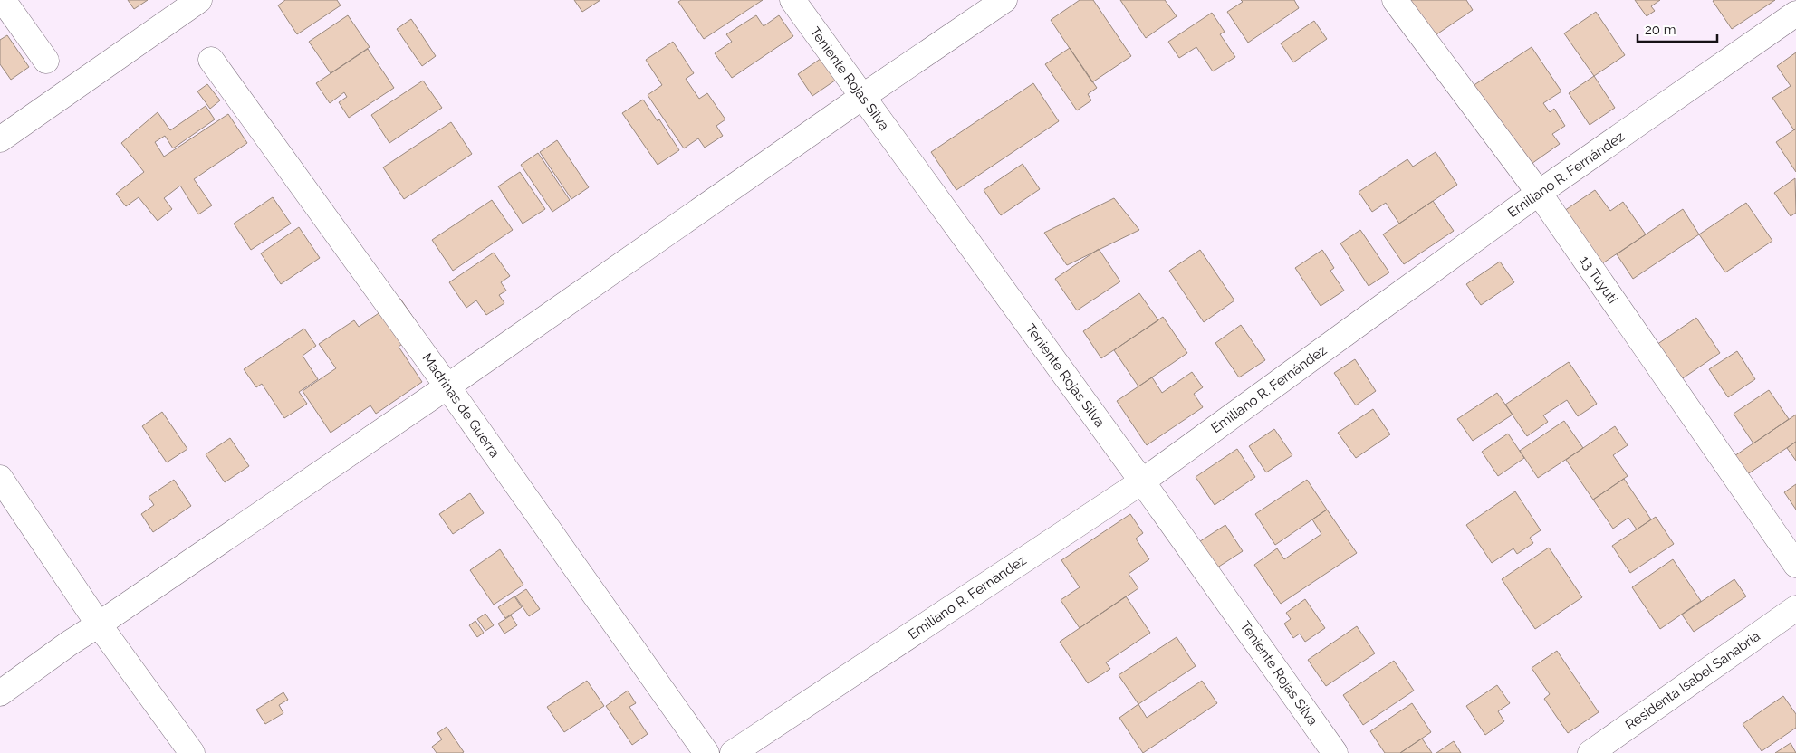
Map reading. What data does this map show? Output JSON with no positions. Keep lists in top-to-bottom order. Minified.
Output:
{"streets":{"street":["Teniente Rojas Silva","Emiliano R. Fernández","13 Tuyutí","Madrinas de Guerra","Residenta Isabel Sanabria"]},"crossings":[["Teniente Rojas Silva","Emiliano R. Fernández"],["Emiliano R. Fernández","13 Tuyutí"]],"scale_bar":"20 m"}
